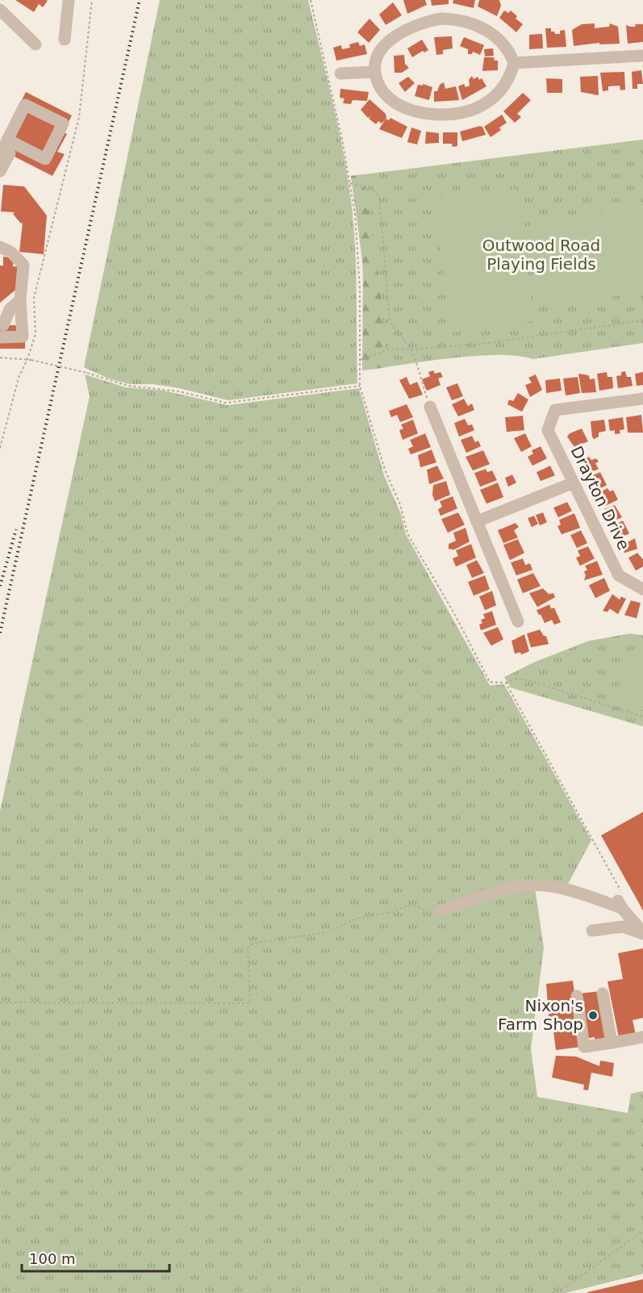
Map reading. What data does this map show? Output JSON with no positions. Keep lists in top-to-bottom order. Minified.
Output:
{"streets":{"street":["Drayton Drive"]},"parks":["Outwood Road Playing Fields"],"places":["Nixon's Farm Shop"],"scale_bar":"100 m"}
